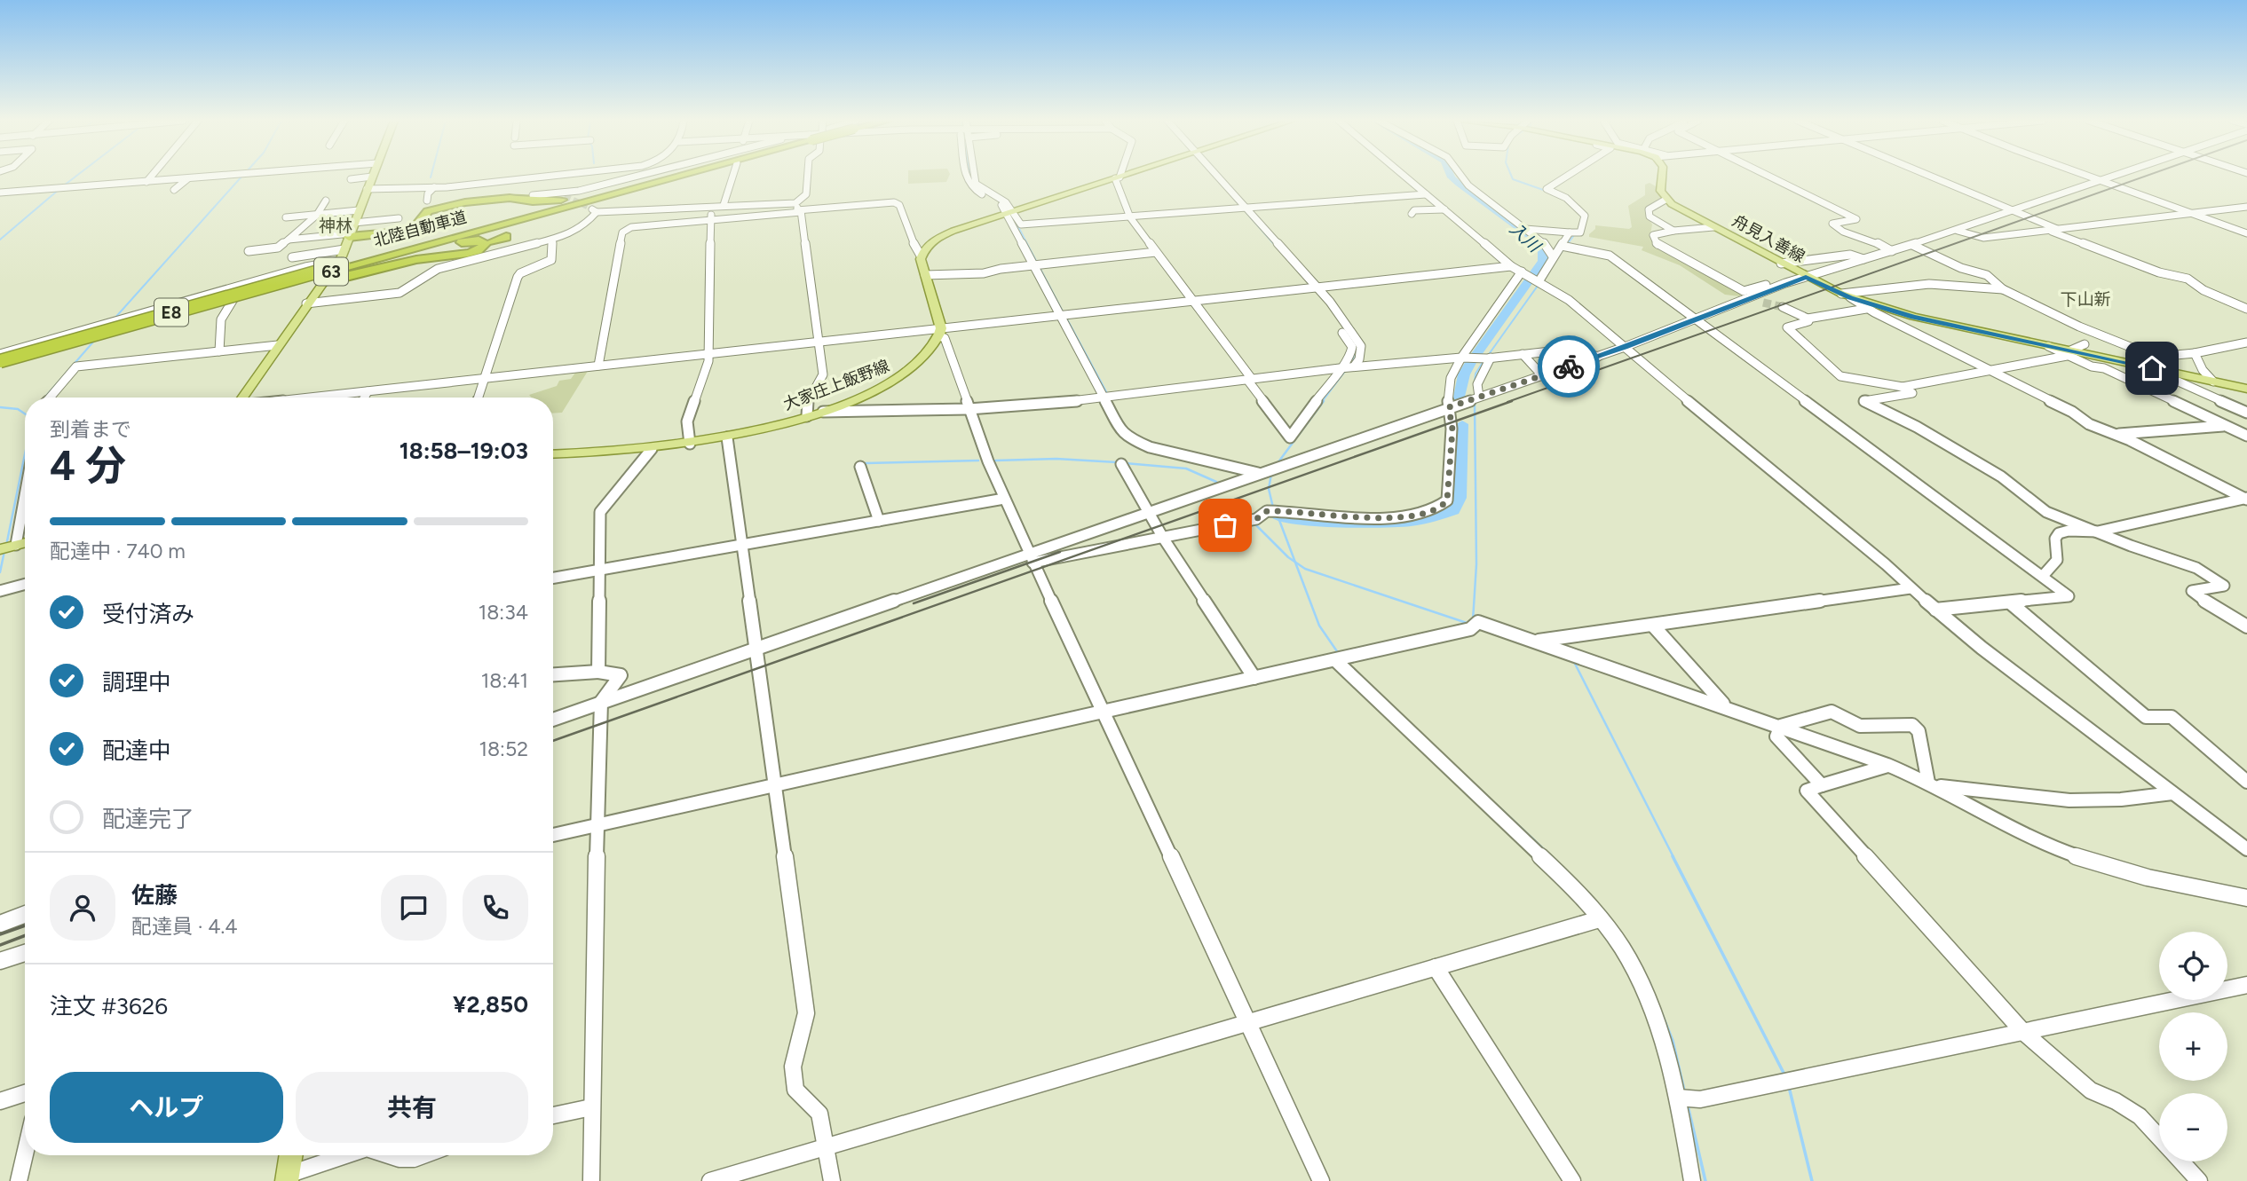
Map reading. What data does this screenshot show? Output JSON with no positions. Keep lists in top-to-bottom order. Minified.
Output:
{"streets":{"highway":["北陸自動車道","E8"],"main road":["舟見入善線","63","大家庄上飯野線"]},"crossings":[["北陸自動車道","63"]],"districts":["神林","下山新"],"water":["入川"],"page":{"heading":["4 分","到着まで","18:58–19:03"],"panel":["佐藤","配達員 · 4.4","注文 #3626","¥2,850"],"bar":"配達中 · 740 m","list":[["受付済み","18:34"],["調理中","18:41"],["配達中","18:52"],"配達完了"],"map_buttons":["+","−"],"buttons":["ヘルプ","共有"]}}
